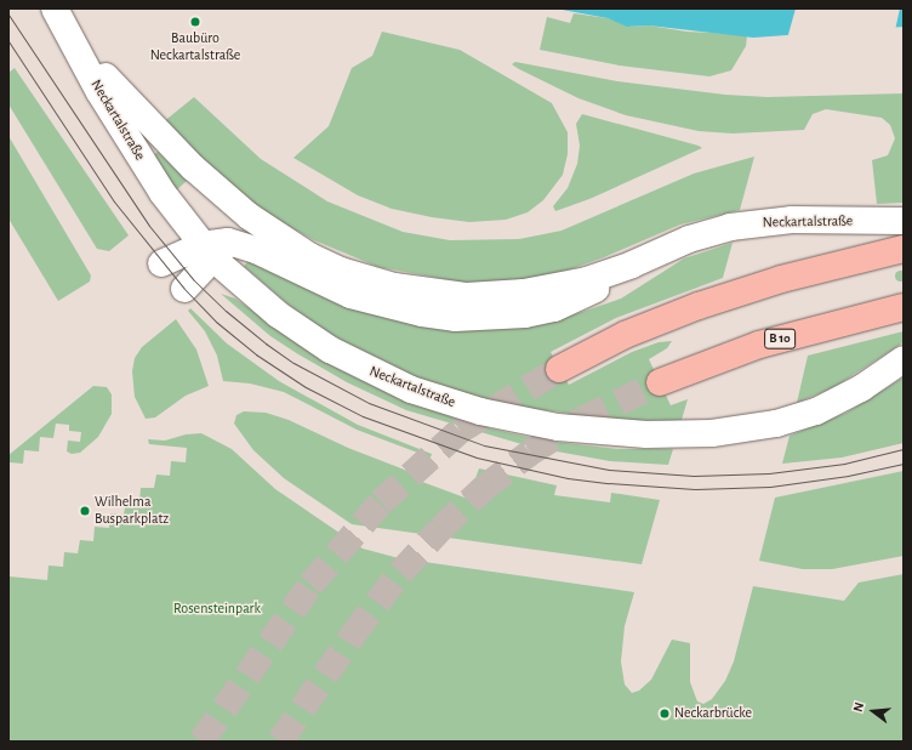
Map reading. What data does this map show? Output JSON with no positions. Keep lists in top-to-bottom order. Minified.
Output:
{"streets":{"main road":["Neckartalstraße","B 10"]},"parks":["Rosensteinpark"],"places":["Baubüro Neckartalstraße","Wilhelma Busparkplatz","Neckarbrücke"],"north":"left"}
